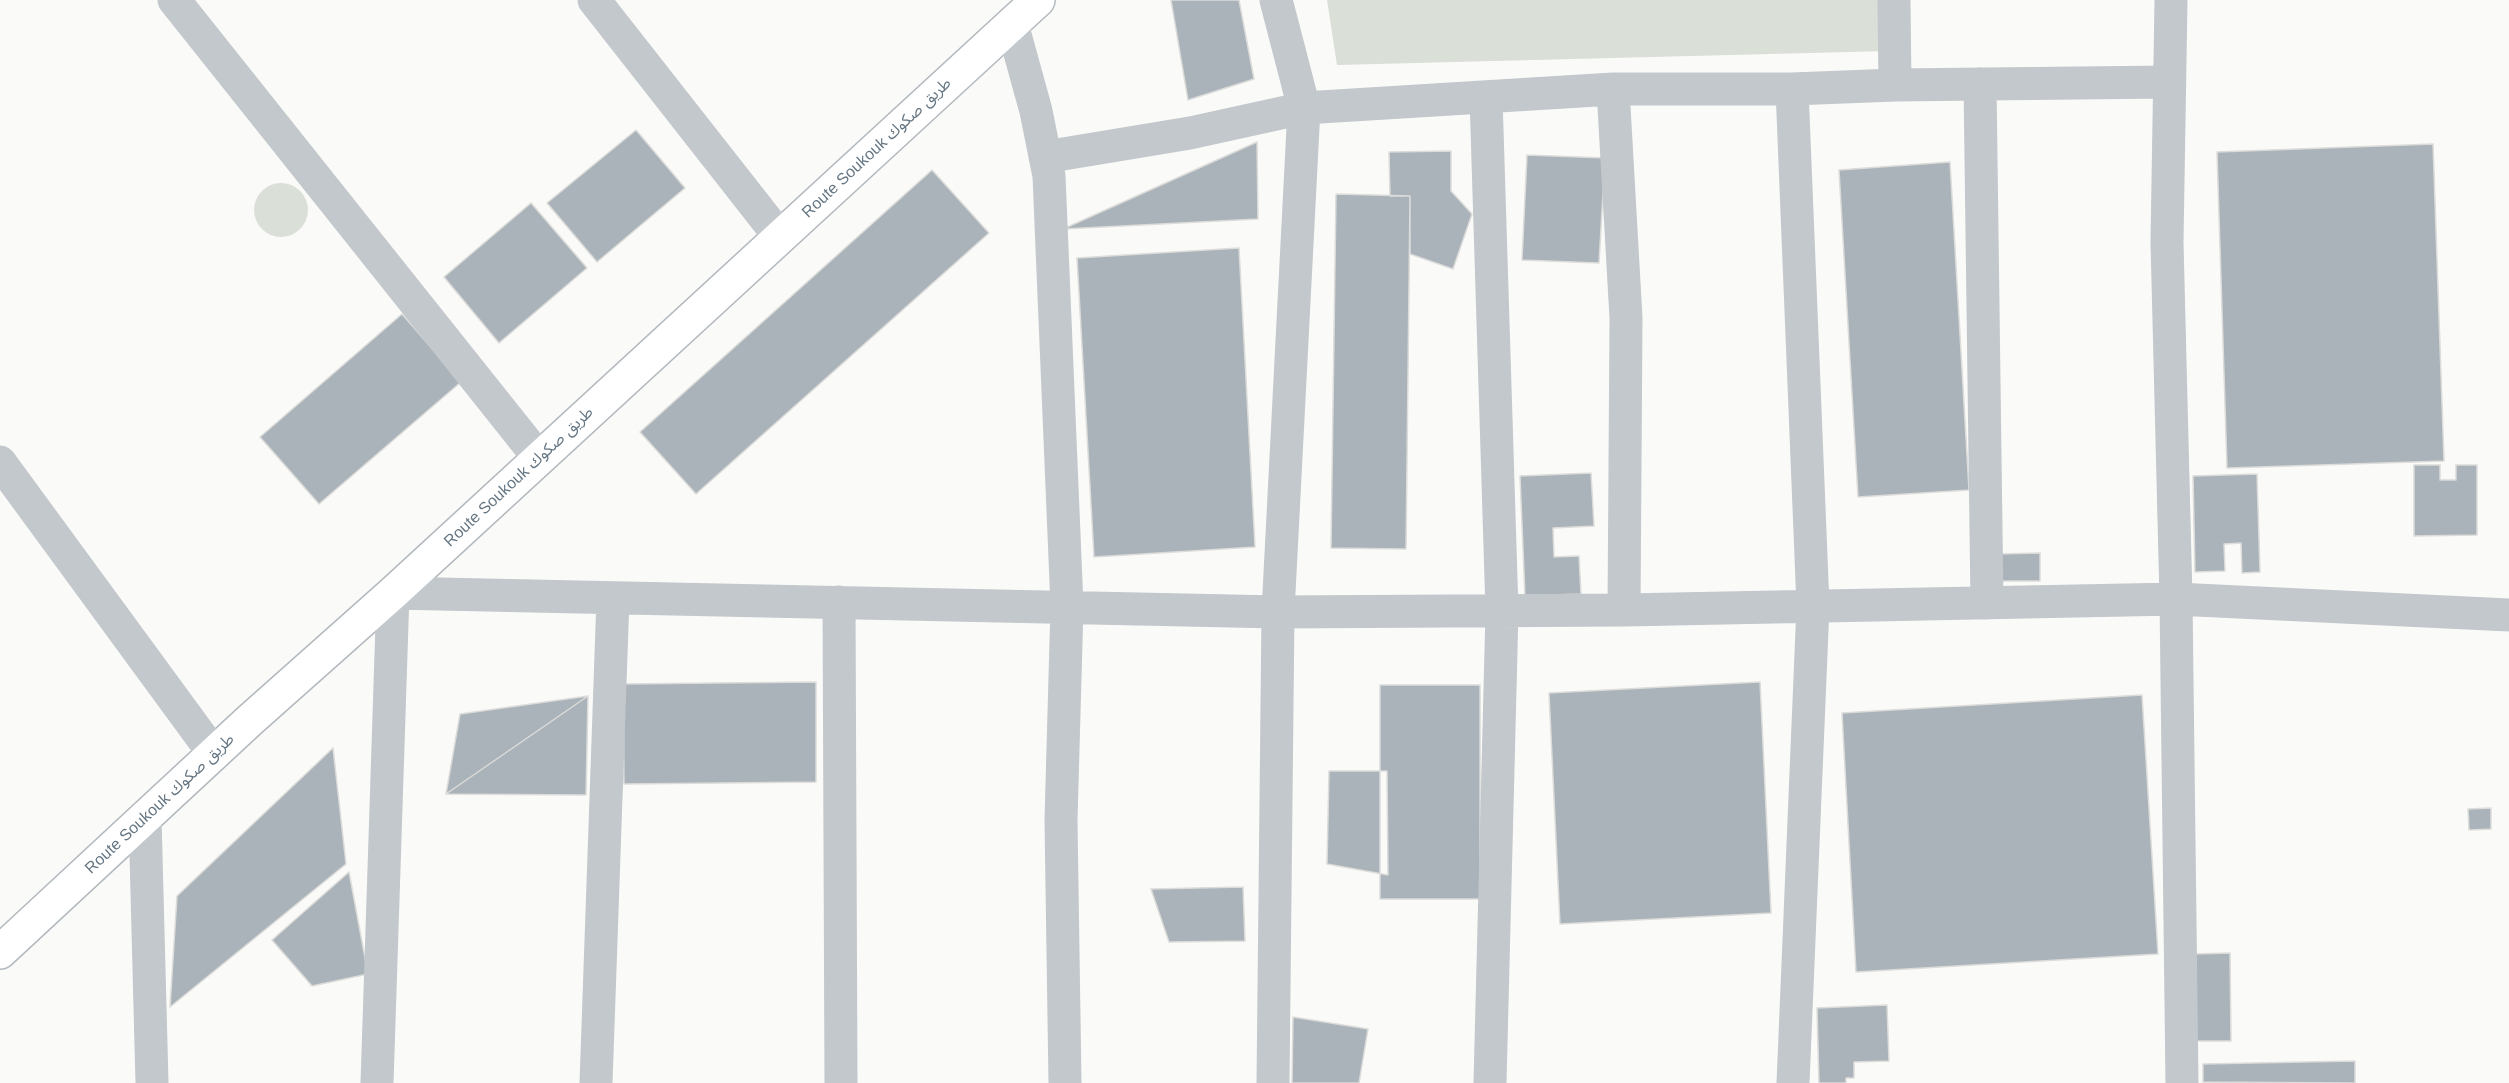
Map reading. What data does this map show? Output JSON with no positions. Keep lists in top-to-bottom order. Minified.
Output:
{"streets":{"street":["Route Soukouk طريق صكوك"]}}
